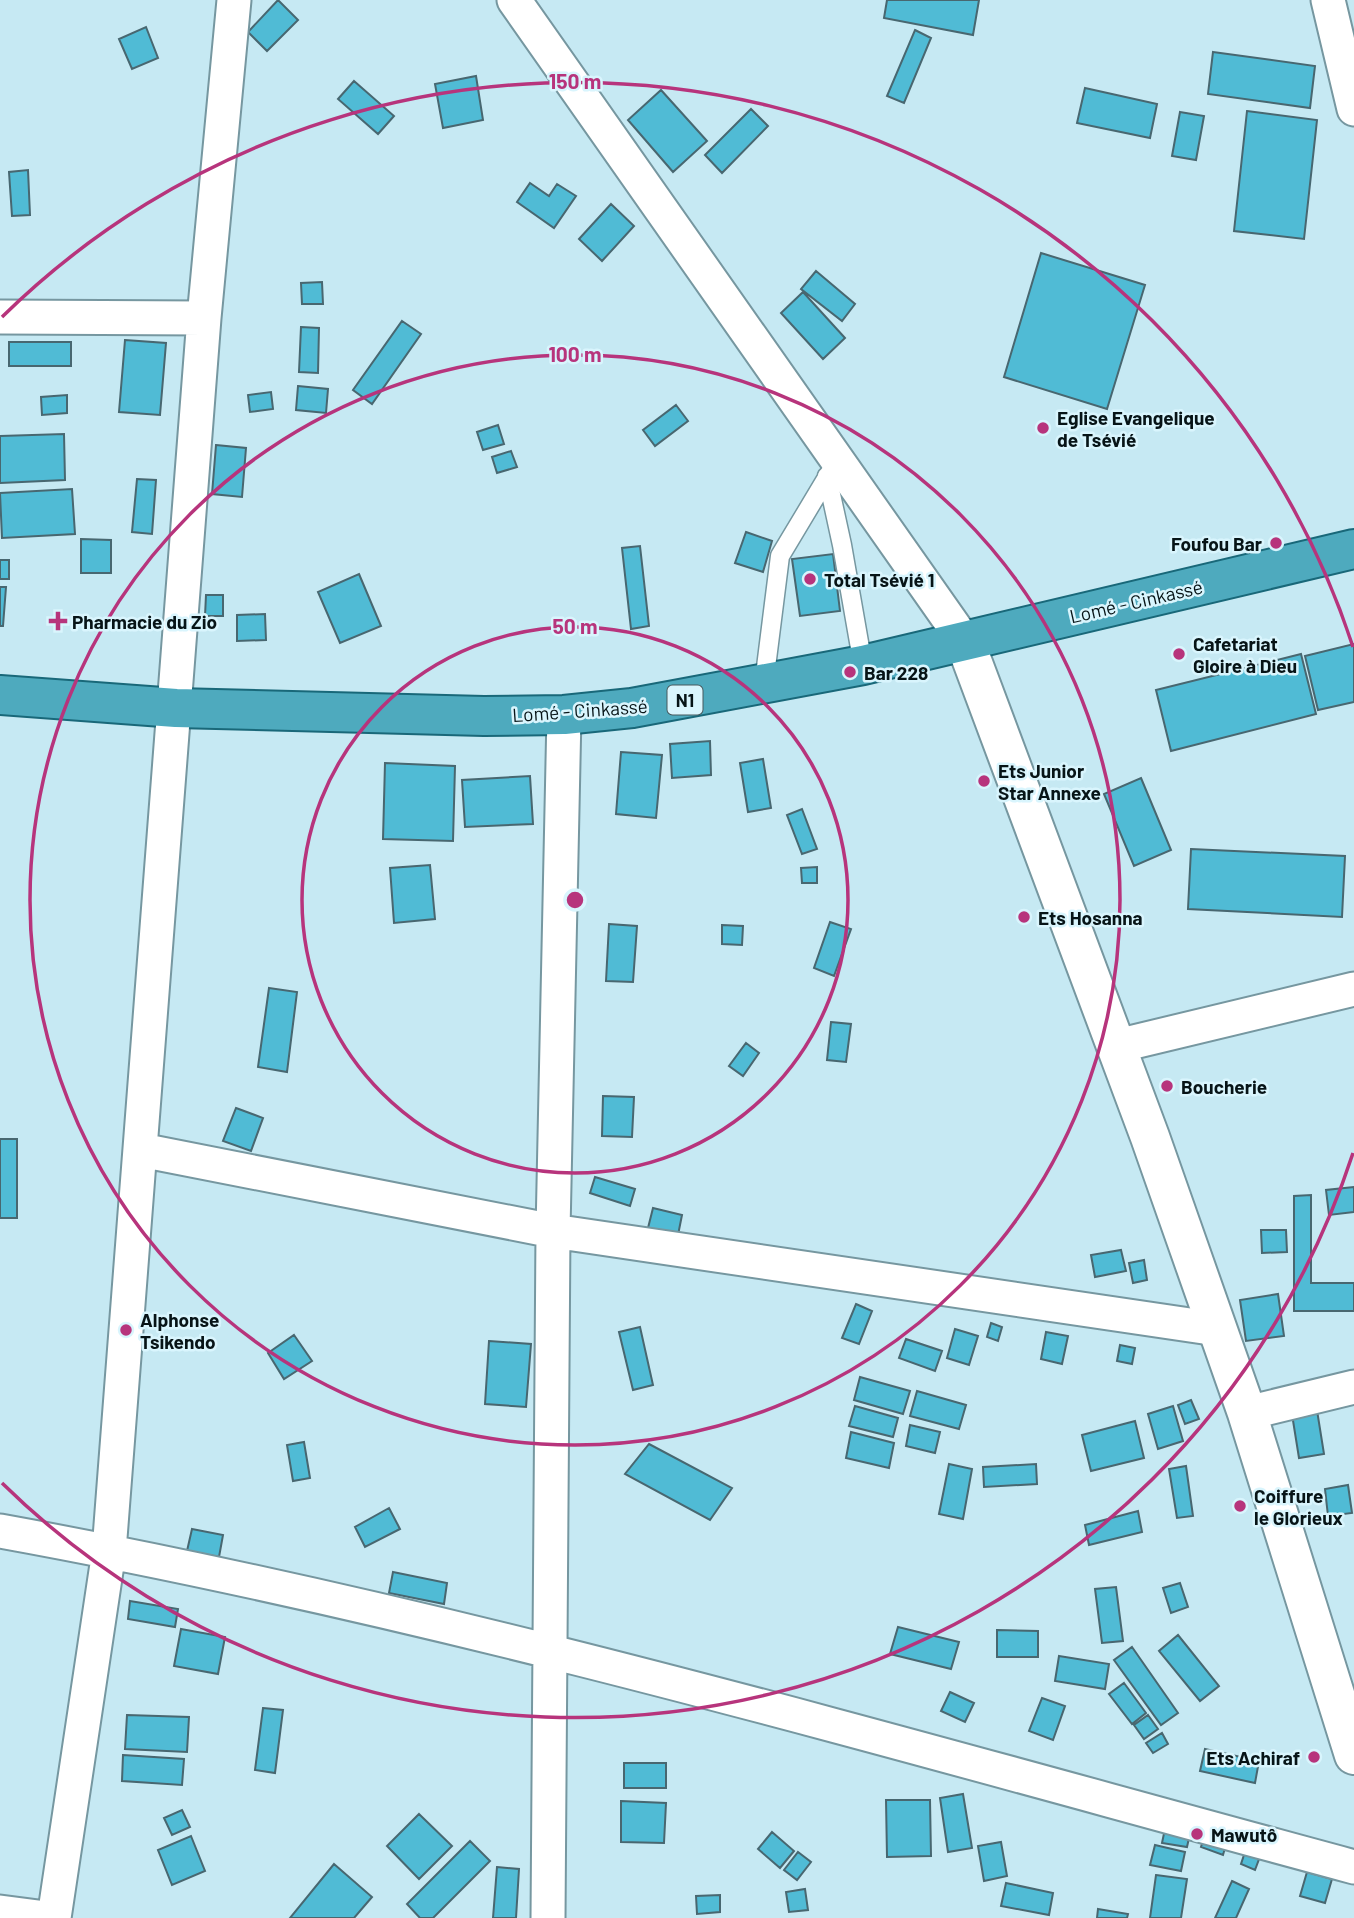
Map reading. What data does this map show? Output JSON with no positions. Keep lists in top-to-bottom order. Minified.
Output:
{"streets":{"highway":["Lomé - Cinkassé","N1"]},"places":{"other":["Eglise Evangelique de Tsévié","Foufou Bar","Total Tsévié 1","Cafetariat Gloire à Dieu","Bar 228","Ets Junior Star Annexe","Ets Hosanna","Boucherie","Alphonse Tsikendo","Coiffure le Glorieux","Ets Achiraf","Mawutô"],"health":["Pharmacie du Zio"]},"rings":["150 m","100 m","50 m"]}
